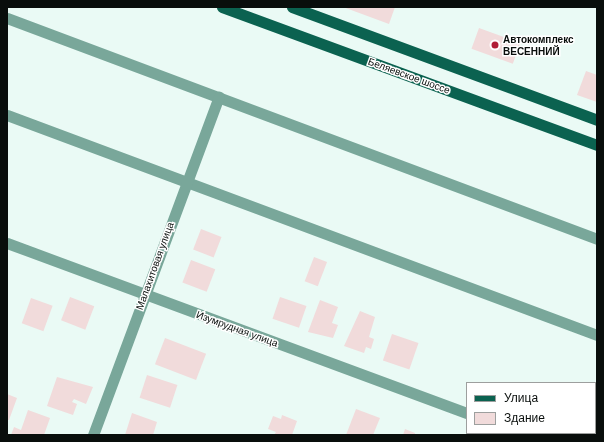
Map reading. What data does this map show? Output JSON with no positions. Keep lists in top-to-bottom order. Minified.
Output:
{"streets":{"main road":["Беляевское шоссе"],"street":["Малахитовая улица","Изумрудная улица"]},"crossings":[["Малахитовая улица","Изумрудная улица"]],"places":["Автокомплекс ВЕСЕННИЙ"],"legend":["Улица","Здание"]}
